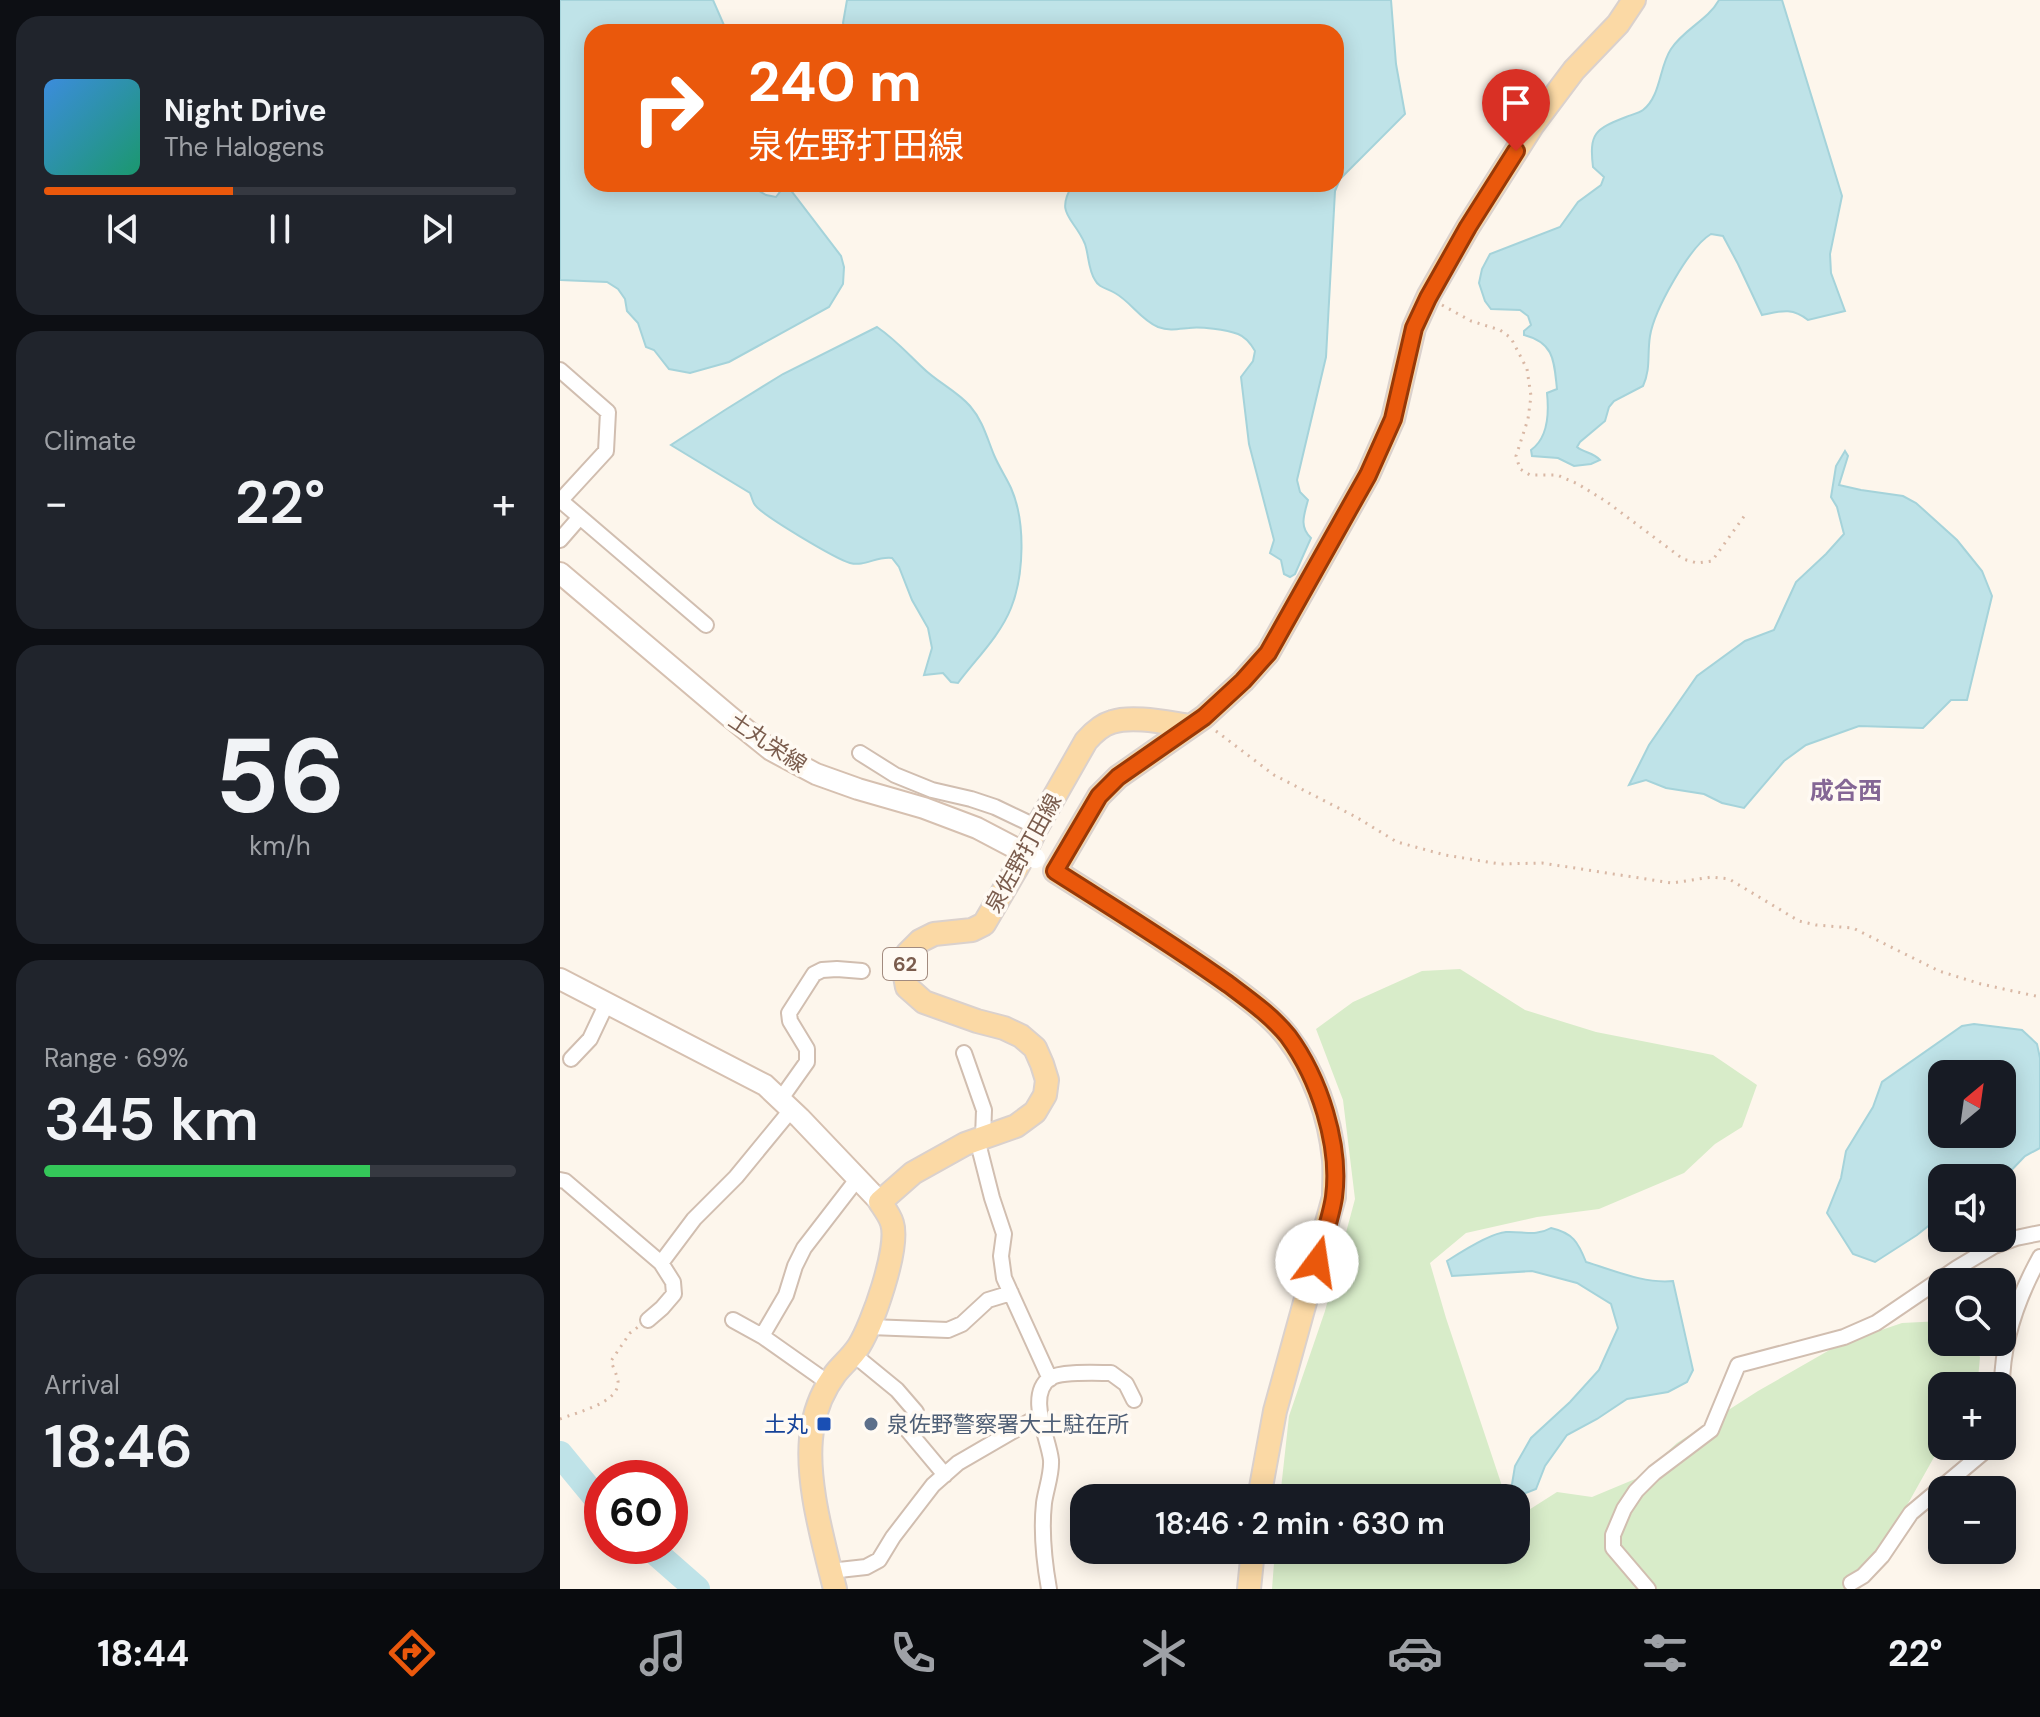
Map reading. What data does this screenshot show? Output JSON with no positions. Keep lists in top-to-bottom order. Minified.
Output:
{"streets":{"main road":["土丸栄線","泉佐野打田線","62"]},"crossings":[["土丸栄線","泉佐野打田線"]],"districts":["成合西"],"places":{"transit":["土丸"],"other":["泉佐野警察署大土駐在所"]},"north":"top right","page":{"turn":["240 m","泉佐野打田線"],"song":["Night Drive","The Halogens"],"tile":["Climate",["56","km/h"],["Range · 69%","345 km"],["Arrival","18:46"]],"heat":["−","22°","+"],"map_buttons":["+","−"],"limit":"60","trip":"18:46 · 2 min · 630 m","tabs":["18:44","22°"]}}
